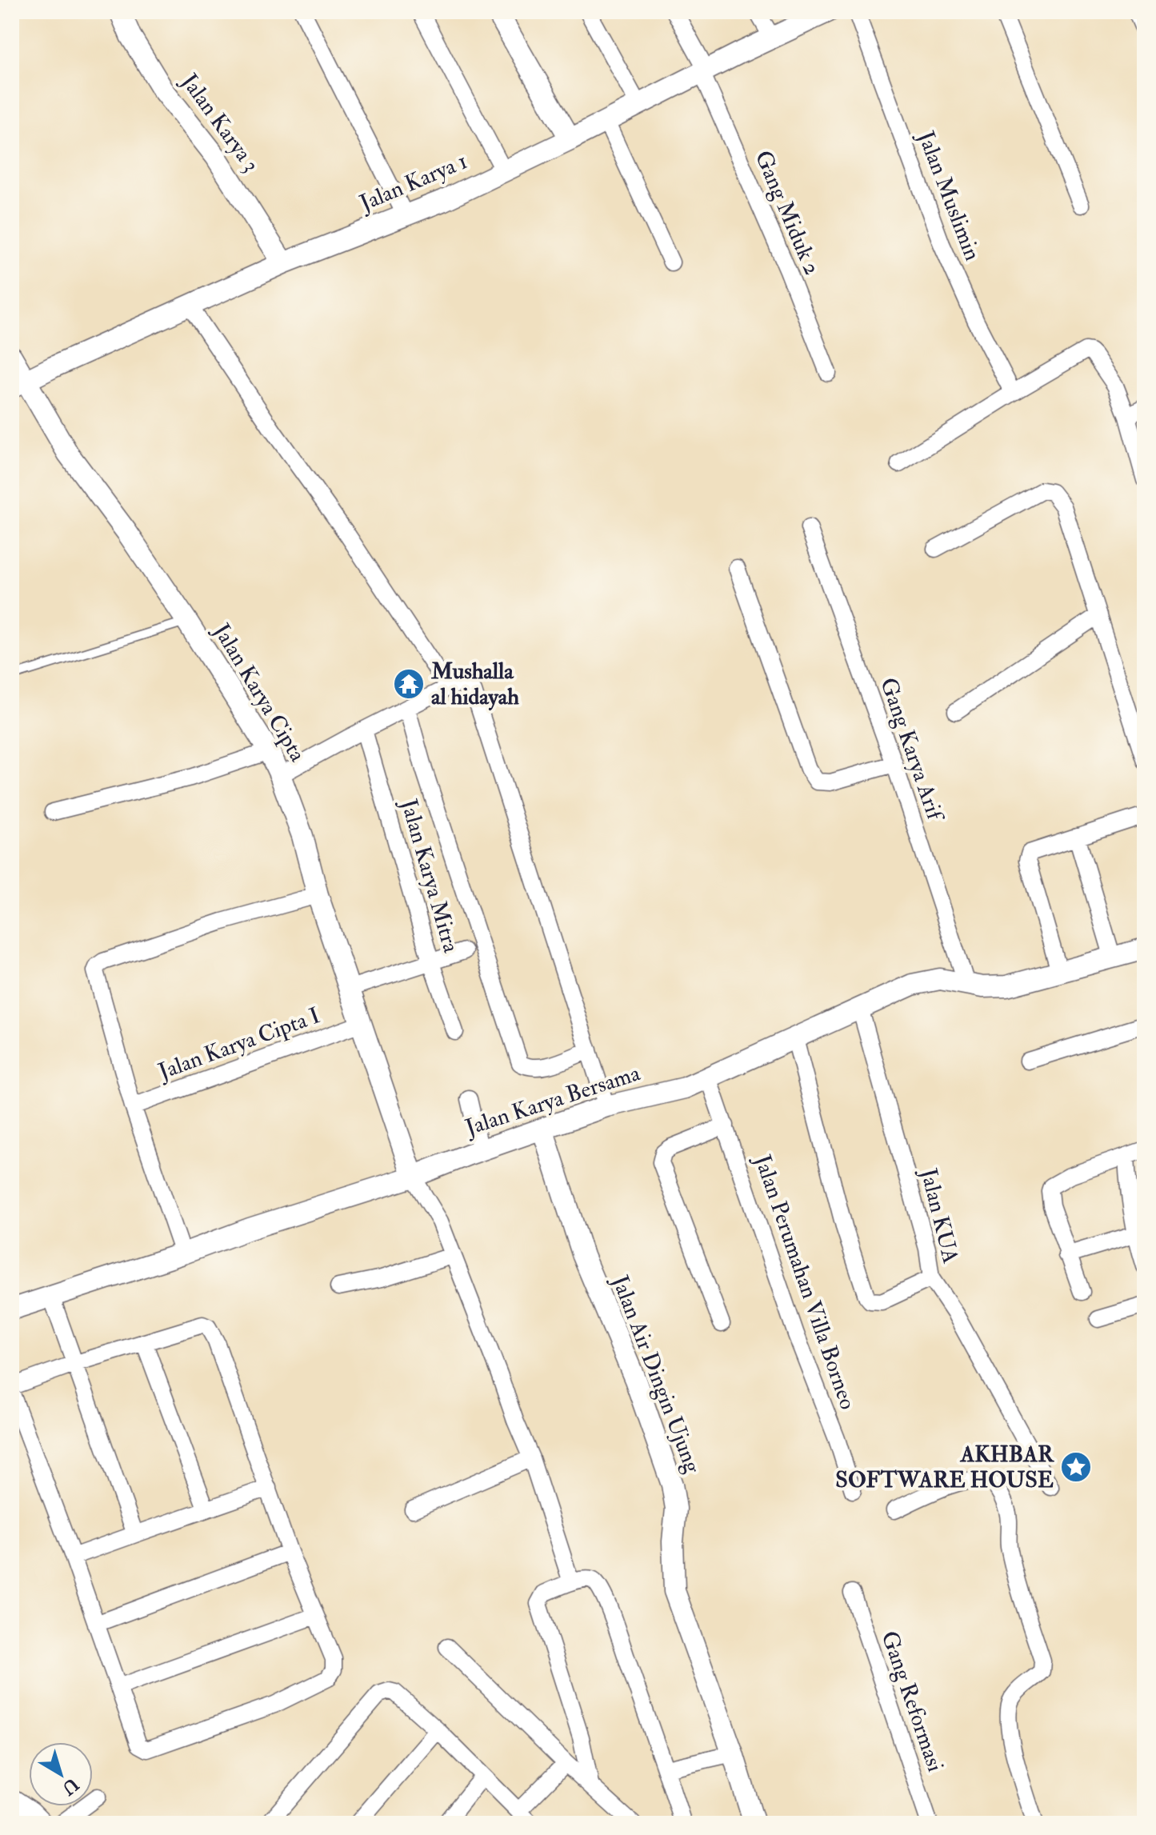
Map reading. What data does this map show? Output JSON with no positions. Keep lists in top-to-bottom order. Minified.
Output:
{"streets":{"street":["Jalan Karya 3","Jalan Karya 1","Jalan Muslimin","Gang Miduk 2","Jalan Karya Cipta","Gang Karya Arif","Jalan Karya Mitra","Jalan Karya Cipta I","Jalan Karya Bersama","Jalan KUA","Jalan Perumahan Villa Borneo","Jalan Air Dingin Ujung","Gang Reformasi"]},"crossings":[["Jalan Karya 3","Jalan Karya 1"],["Jalan Karya 1","Gang Miduk 2"],["Jalan Karya 1","Jalan Karya Cipta"],["Jalan Karya Cipta","Jalan Karya Cipta I"],["Jalan Karya Cipta","Jalan Karya Bersama"],["Gang Karya Arif","Jalan Karya Bersama"],["Jalan Karya Bersama","Jalan KUA"],["Jalan Karya Bersama","Jalan Perumahan Villa Borneo"],["Jalan Karya Bersama","Jalan Air Dingin Ujung"]],"places":{"temple":["Mushalla al hidayah"],"place":["AKHBAR SOFTWARE HOUSE"]},"north":"bottom right"}
